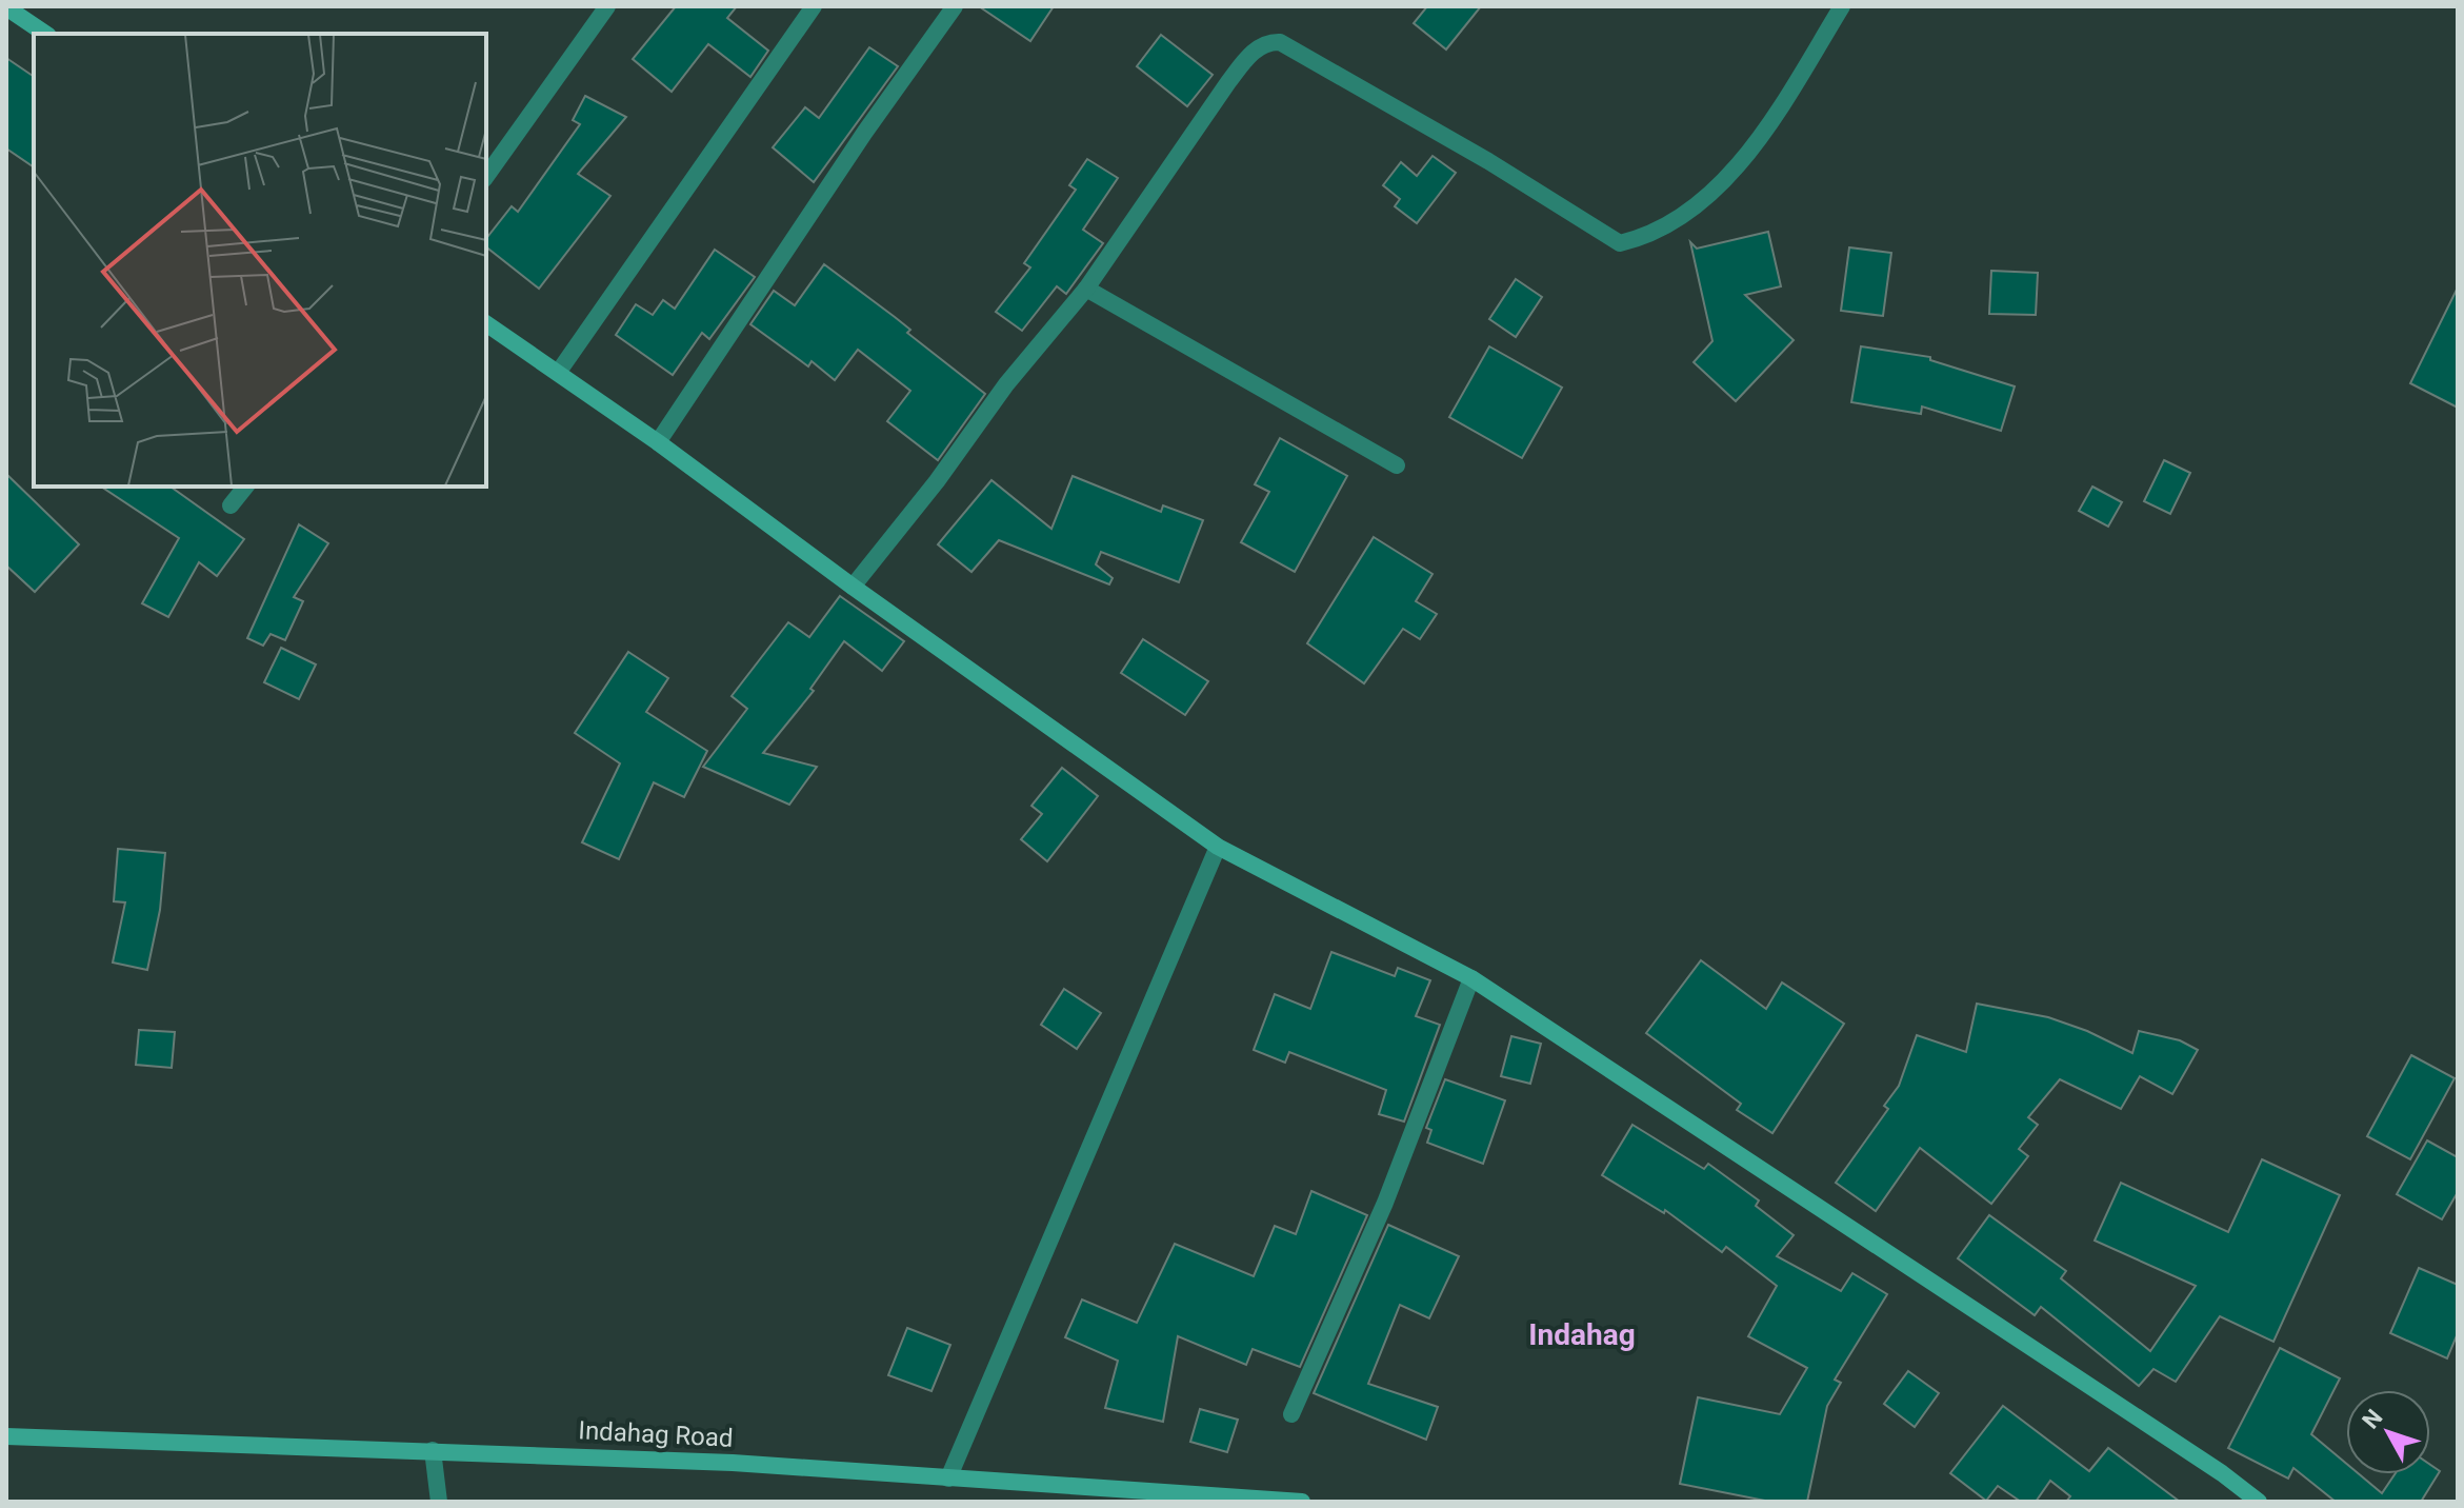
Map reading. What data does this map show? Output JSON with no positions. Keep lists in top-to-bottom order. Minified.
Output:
{"streets":{"main road":["Indahag Road"]},"districts":["Indahag"],"north":"top left"}
